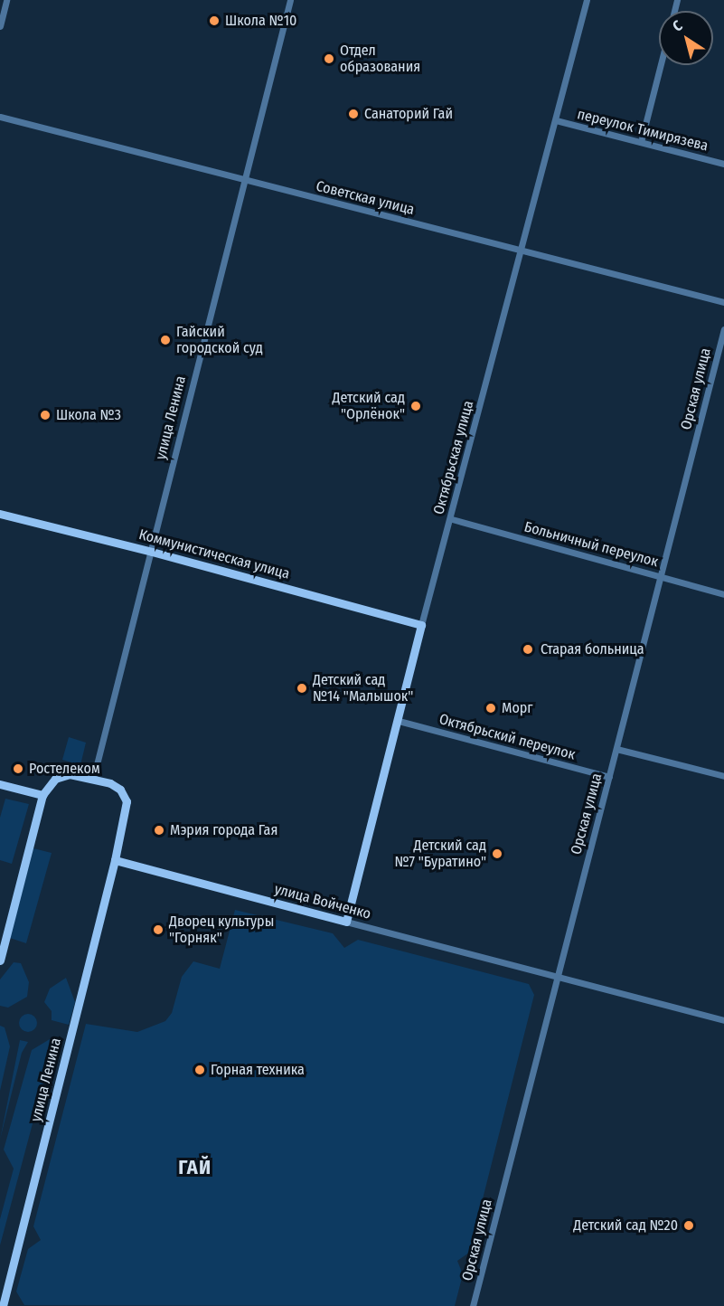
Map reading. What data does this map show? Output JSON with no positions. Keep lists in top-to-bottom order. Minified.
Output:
{"streets":{"main road":["улица Ленина","Октябрьская улица","Коммунистическая улица","улица Войченко"],"street":["переулок Тимирязева","Советская улица","Орская улица","Больничный переулок","Октябрьский переулок"]},"crossings":[["переулок Тимирязева","Октябрьская улица"],["Советская улица","улица Ленина"],["Советская улица","Октябрьская улица"],["Орская улица","Больничный переулок"],["Орская улица","Октябрьский переулок"],["Орская улица","улица Войченко"],["улица Ленина","Коммунистическая улица"],["улица Ленина","улица Войченко"],["Октябрьская улица","Больничный переулок"],["Октябрьская улица","Коммунистическая улица"],["Октябрьская улица","Октябрьский переулок"],["Октябрьская улица","улица Войченко"]],"districts":["ГАЙ"],"places":["Школа №10","Отдел образования","Санаторий Гай","Гайский городской суд","Детский сад \"Орлёнок\"","Школа №3","Старая больница","Детский сад №14 \"Малышок\"","Морг","Ростелеком","Мэрия города Гая","Детский сад №7 \"Буратино\"","Дворец культуры \"Горняк\"","Горная техника","Детский сад №20"],"north":"top left"}
